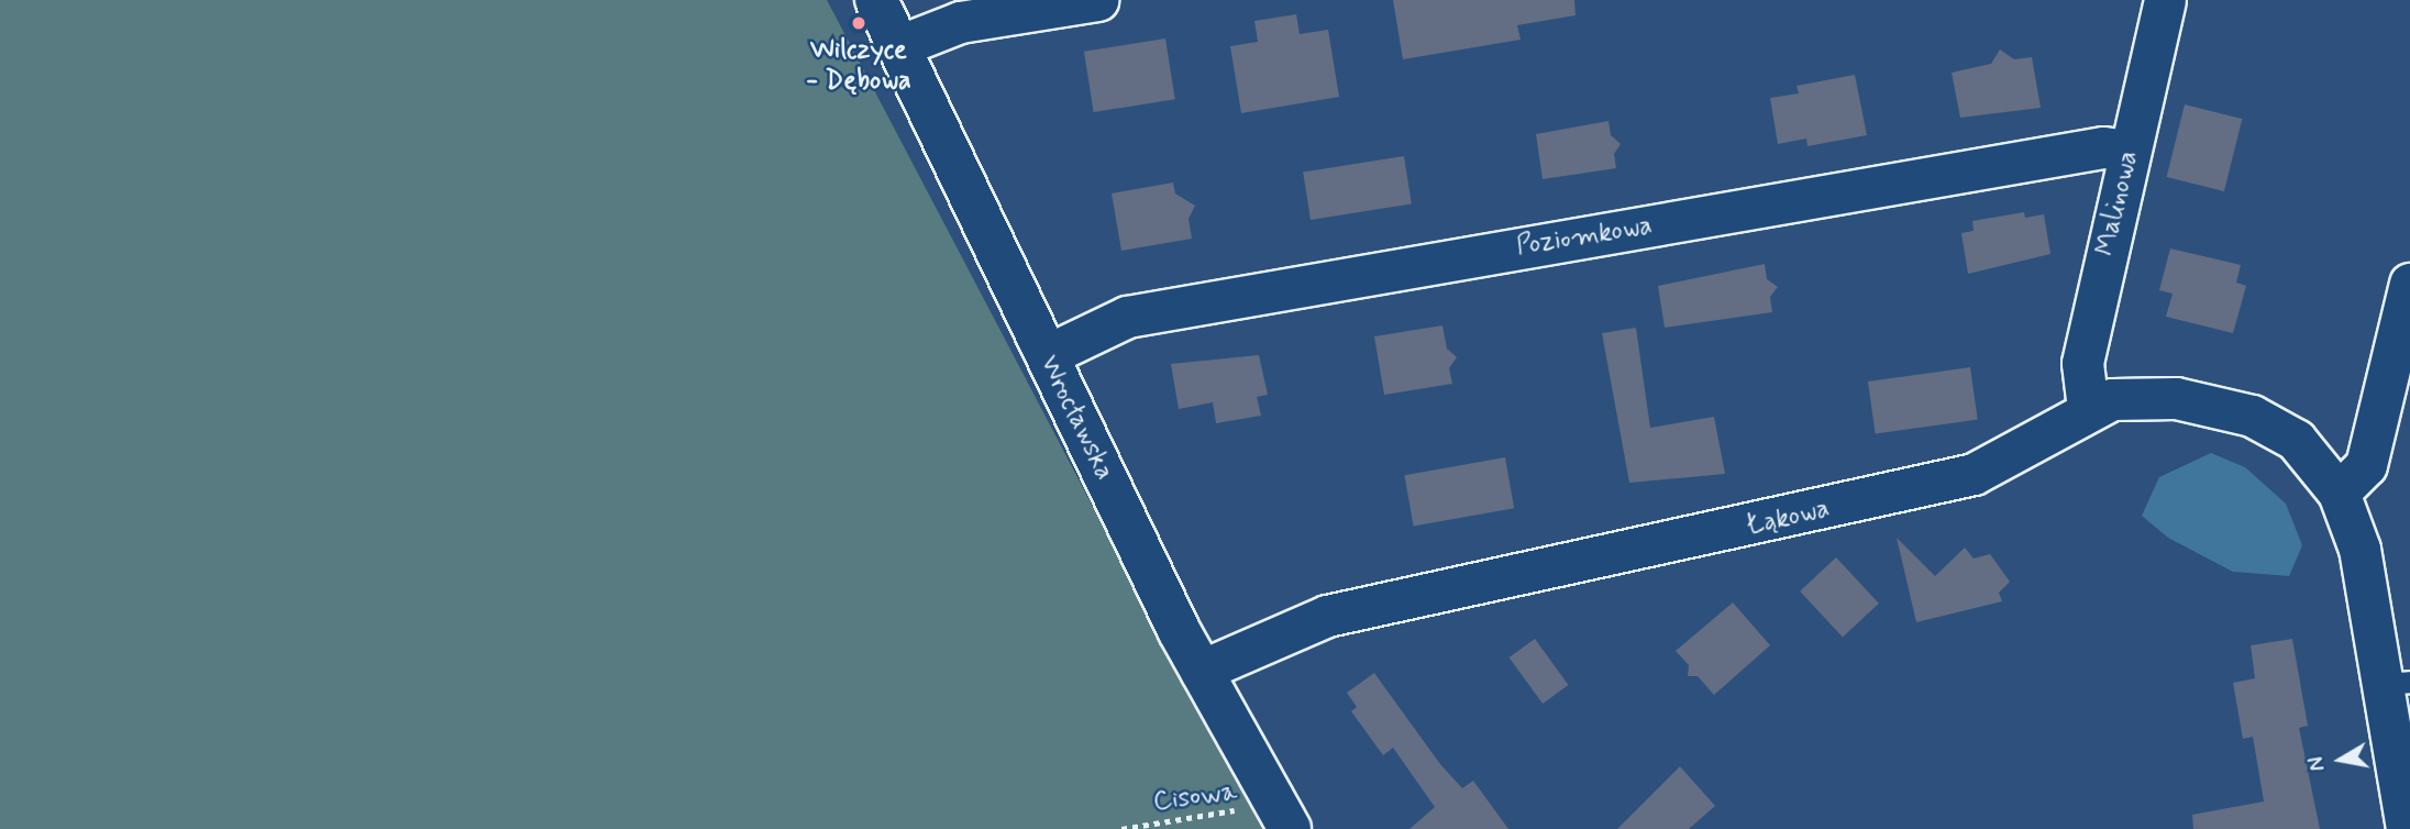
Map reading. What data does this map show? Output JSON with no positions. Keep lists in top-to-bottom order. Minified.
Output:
{"streets":{"street":["Malinowa","Poziomkowa","Wrocławska","Łąkowa"],"path":["Cisowa"]},"crossings":[["Malinowa","Poziomkowa"],["Malinowa","Łąkowa"],["Poziomkowa","Wrocławska"],["Wrocławska","Łąkowa"],["Wrocławska","Cisowa"]],"places":["Wilczyce - Dębowa"],"north":"left"}
